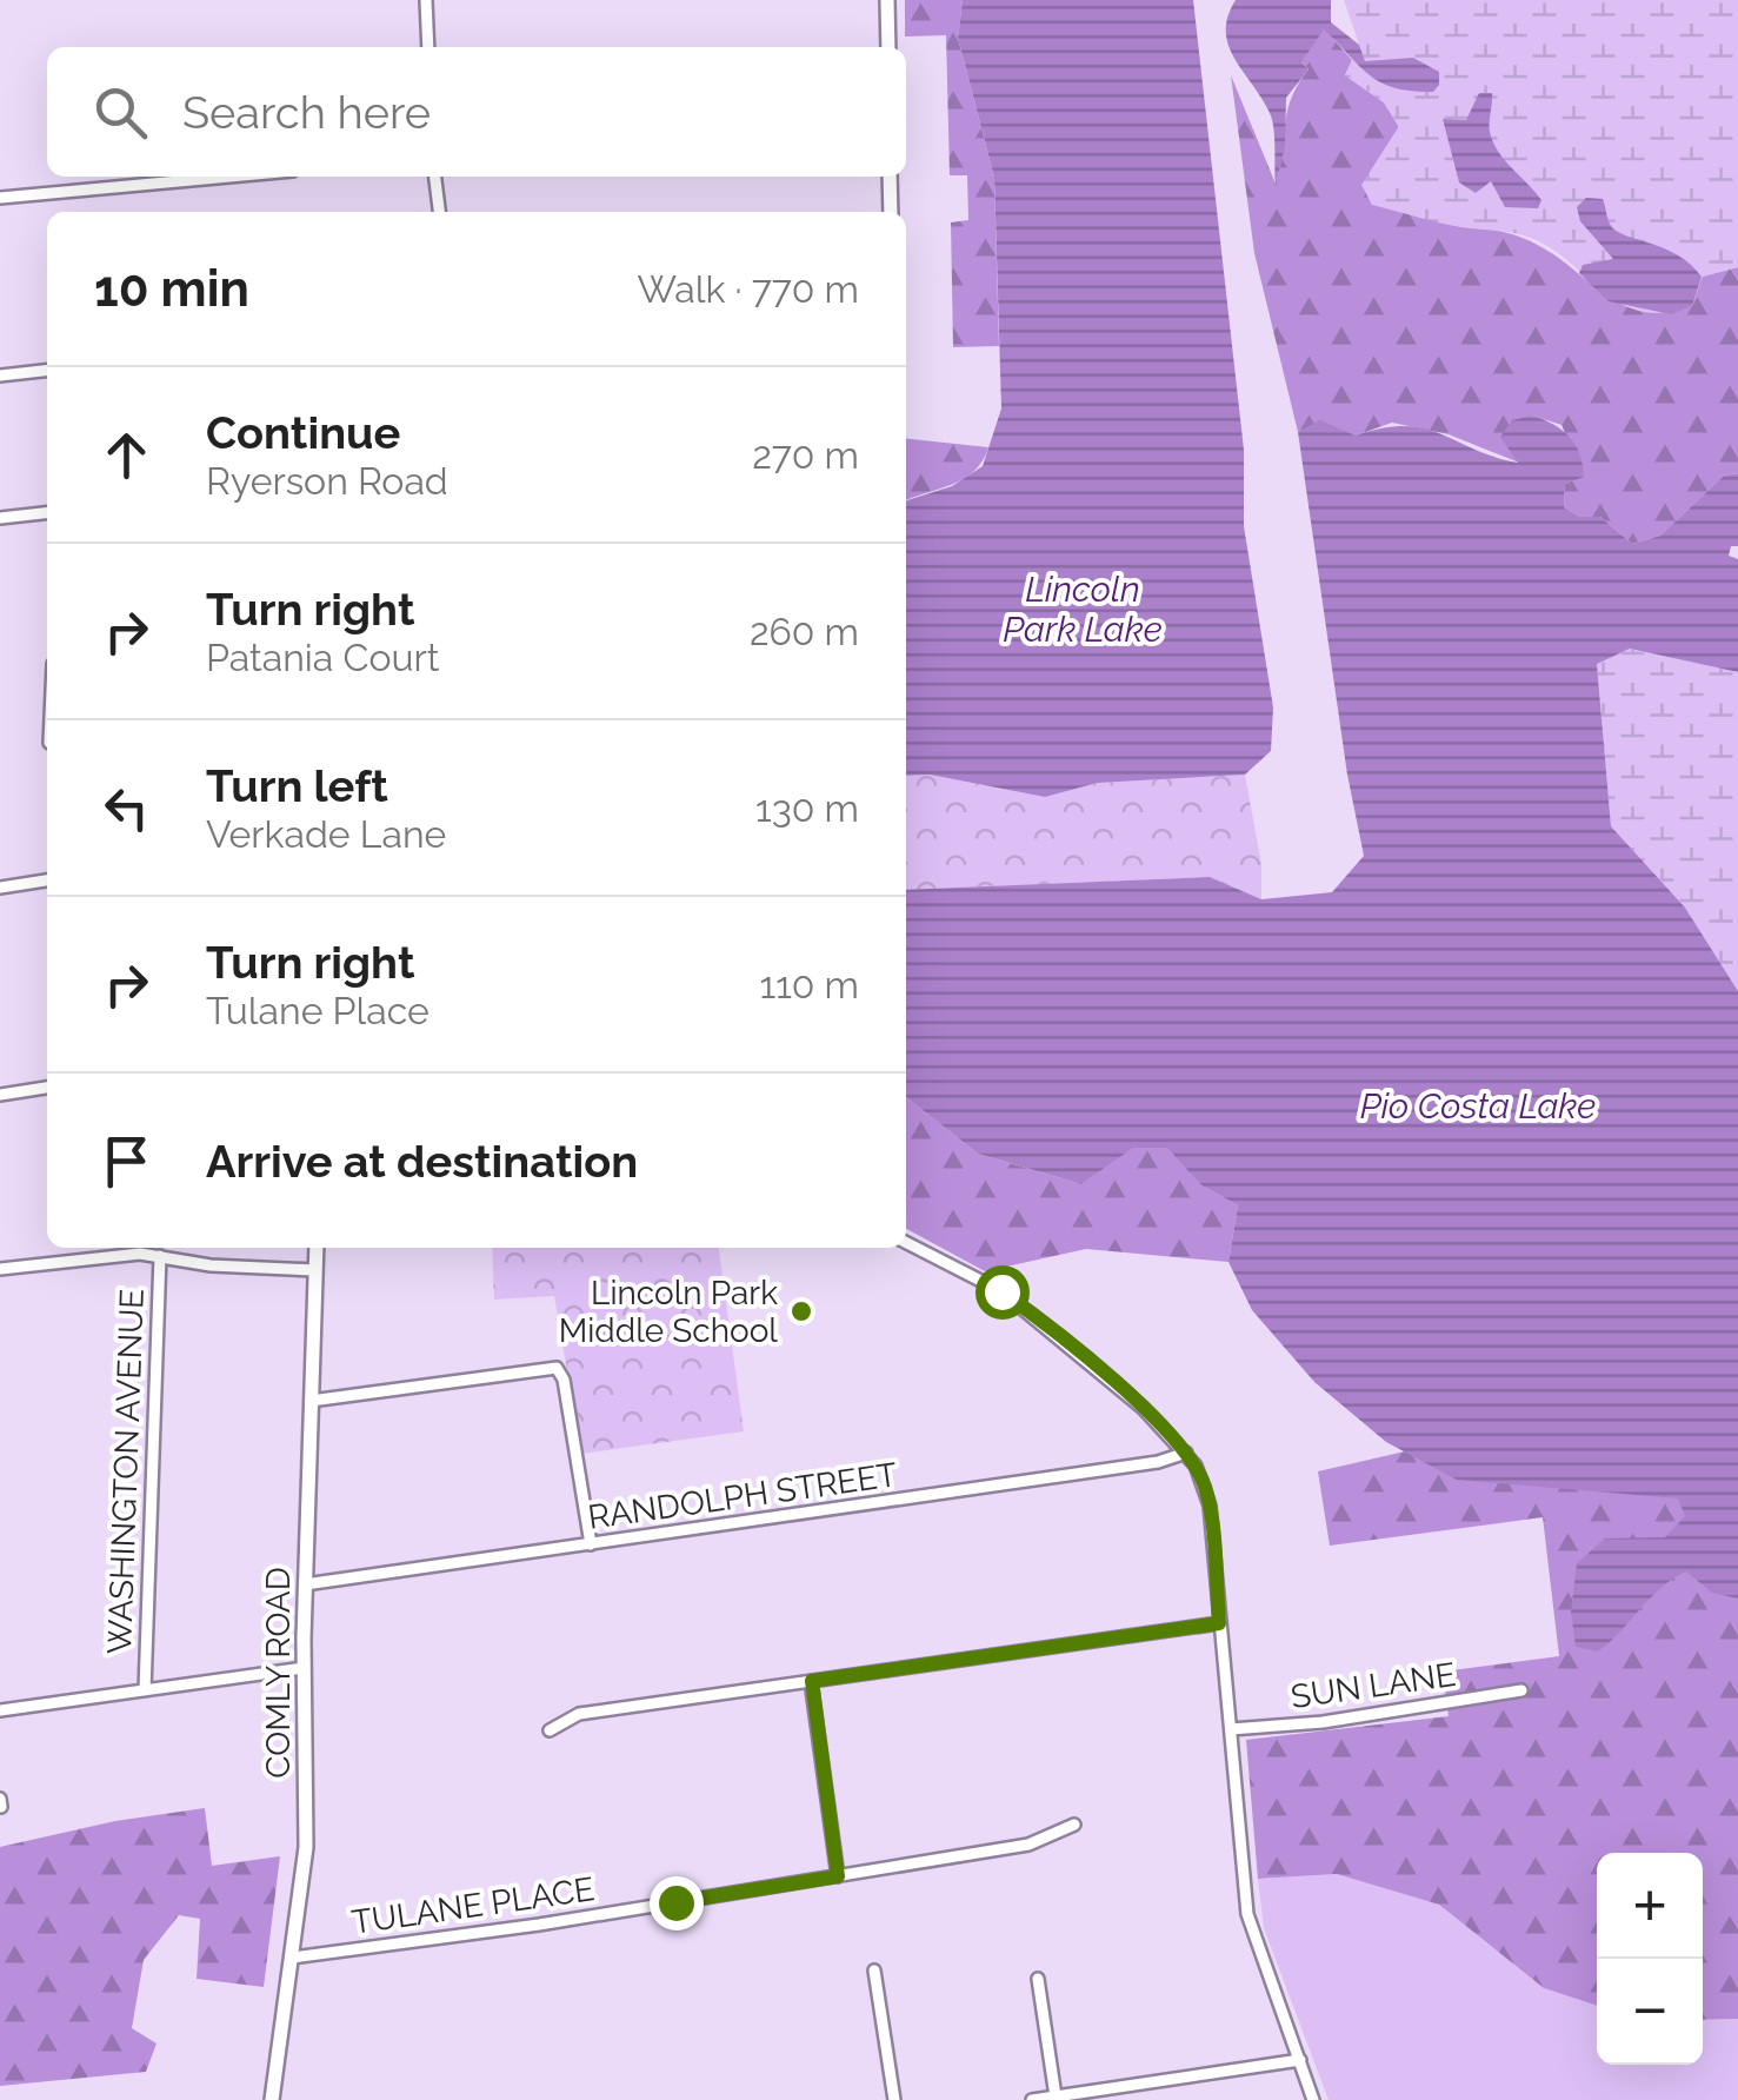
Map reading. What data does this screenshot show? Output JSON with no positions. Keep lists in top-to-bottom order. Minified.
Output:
{"streets":{"main road":["COMLY ROAD"],"street":["WASHINGTON AVENUE","RANDOLPH STREET","SUN LANE","TULANE PLACE"]},"crossings":[["RANDOLPH STREET","COMLY ROAD"],["COMLY ROAD","TULANE PLACE"]],"water":["Lincoln Park Lake","Pio Costa Lake"],"places":["Lincoln Park Middle School"],"page":{"search":"Search here","heading":["10 min","Walk · 770 m"],"list":[["Continue","Ryerson Road","270 m"],["Turn right","Patania Court","260 m"],["Turn left","Verkade Lane","130 m"],["Turn right","Tulane Place","110 m"],"Arrive at destination"],"map_buttons":["+","−"]}}
